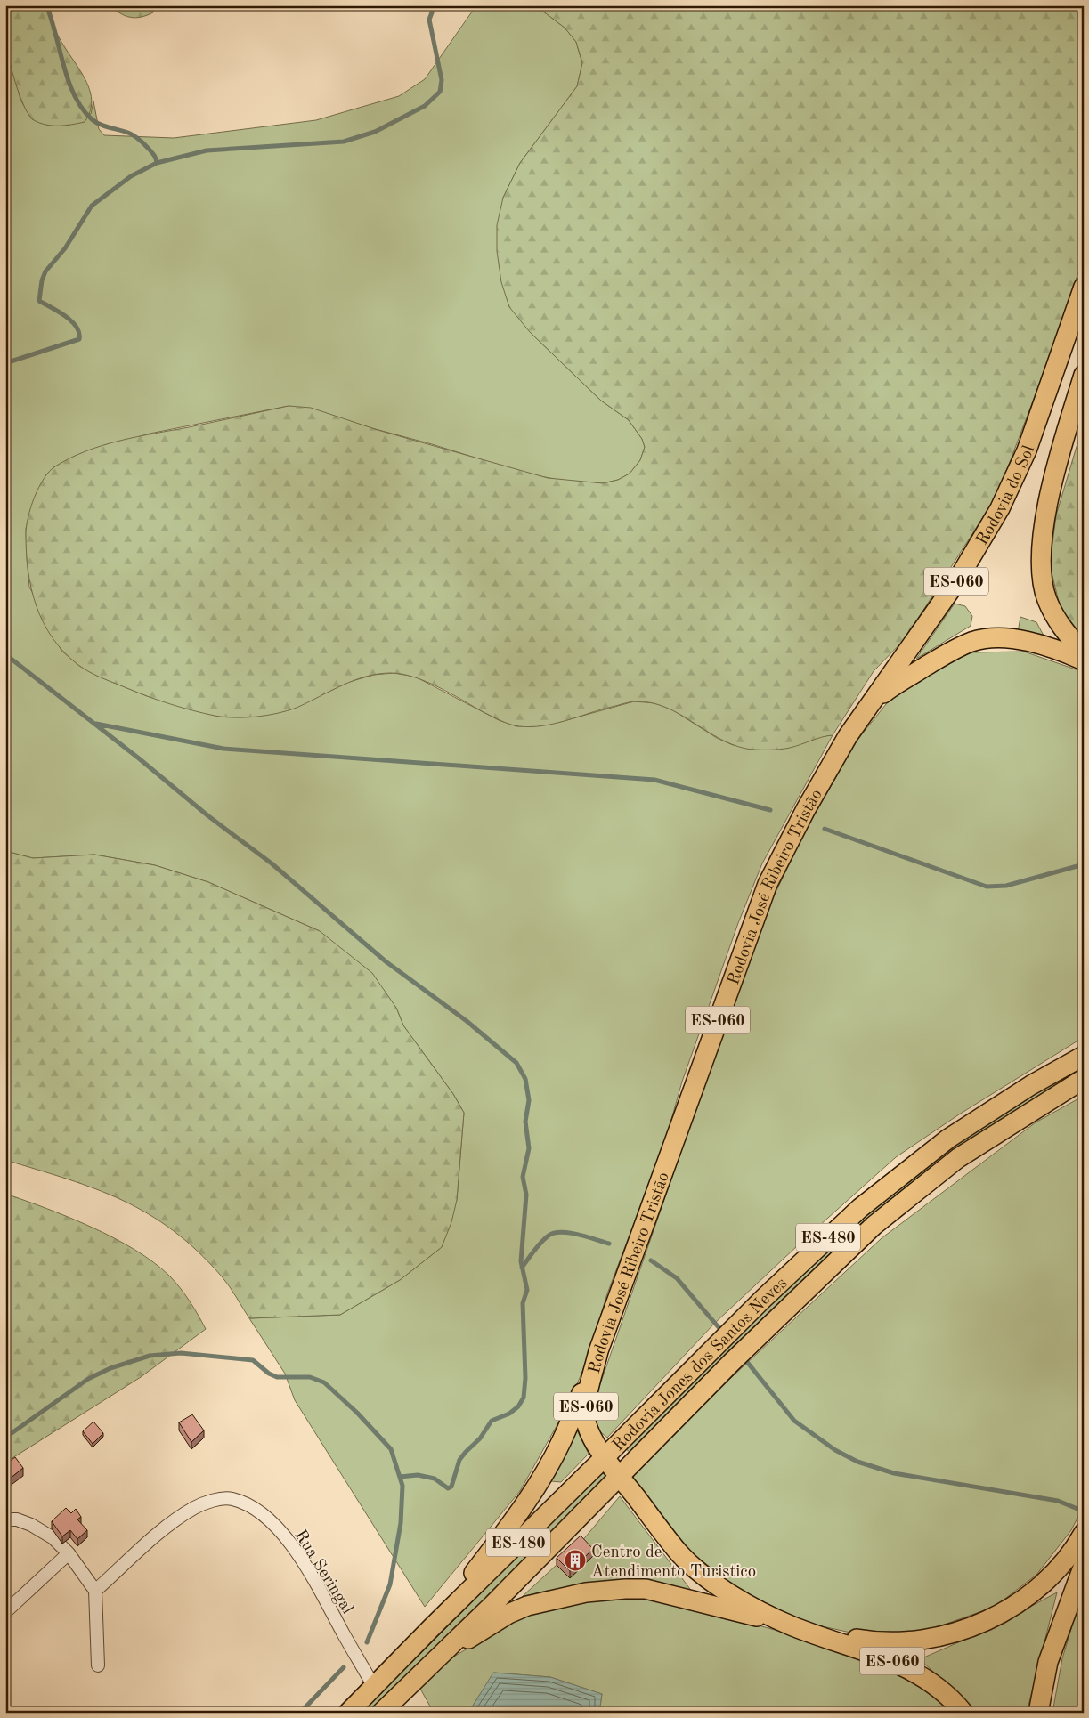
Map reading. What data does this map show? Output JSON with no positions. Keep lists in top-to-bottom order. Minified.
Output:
{"streets":{"main road":["Rodovia do Sol","ES-060","Rodovia José Ribeiro Tristão","ES-480","Rodovia Jones dos Santos Neves"],"street":["Rua Seringal"]},"crossings":[["Rodovia do Sol","Rodovia José Ribeiro Tristão"],["Rodovia José Ribeiro Tristão","Rodovia Jones dos Santos Neves"],["Rodovia Jones dos Santos Neves","Rua Seringal"]],"places":{"building":["Centro de Atendimento Turistico"]}}
